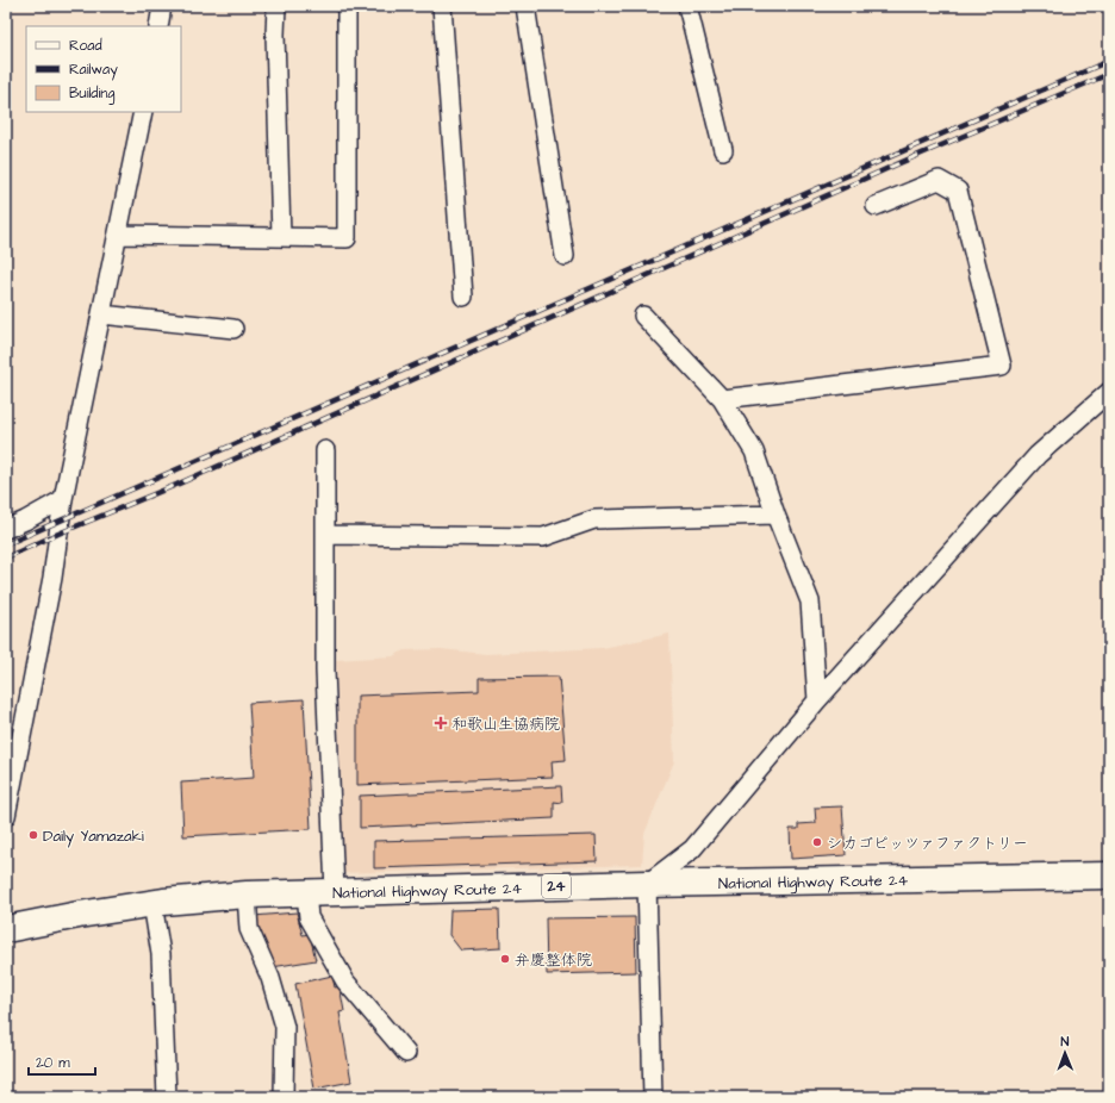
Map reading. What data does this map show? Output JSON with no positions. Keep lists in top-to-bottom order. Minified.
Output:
{"streets":{"highway":["National Highway Route 24","24"]},"places":{"health":["和歌山生協病院"],"other":["Daily Yamazaki","シカゴピッツァファクトリー","弁慶整体院"]},"legend":["Road","Railway","Building"],"scale_bar":"20 m","north":"top"}
